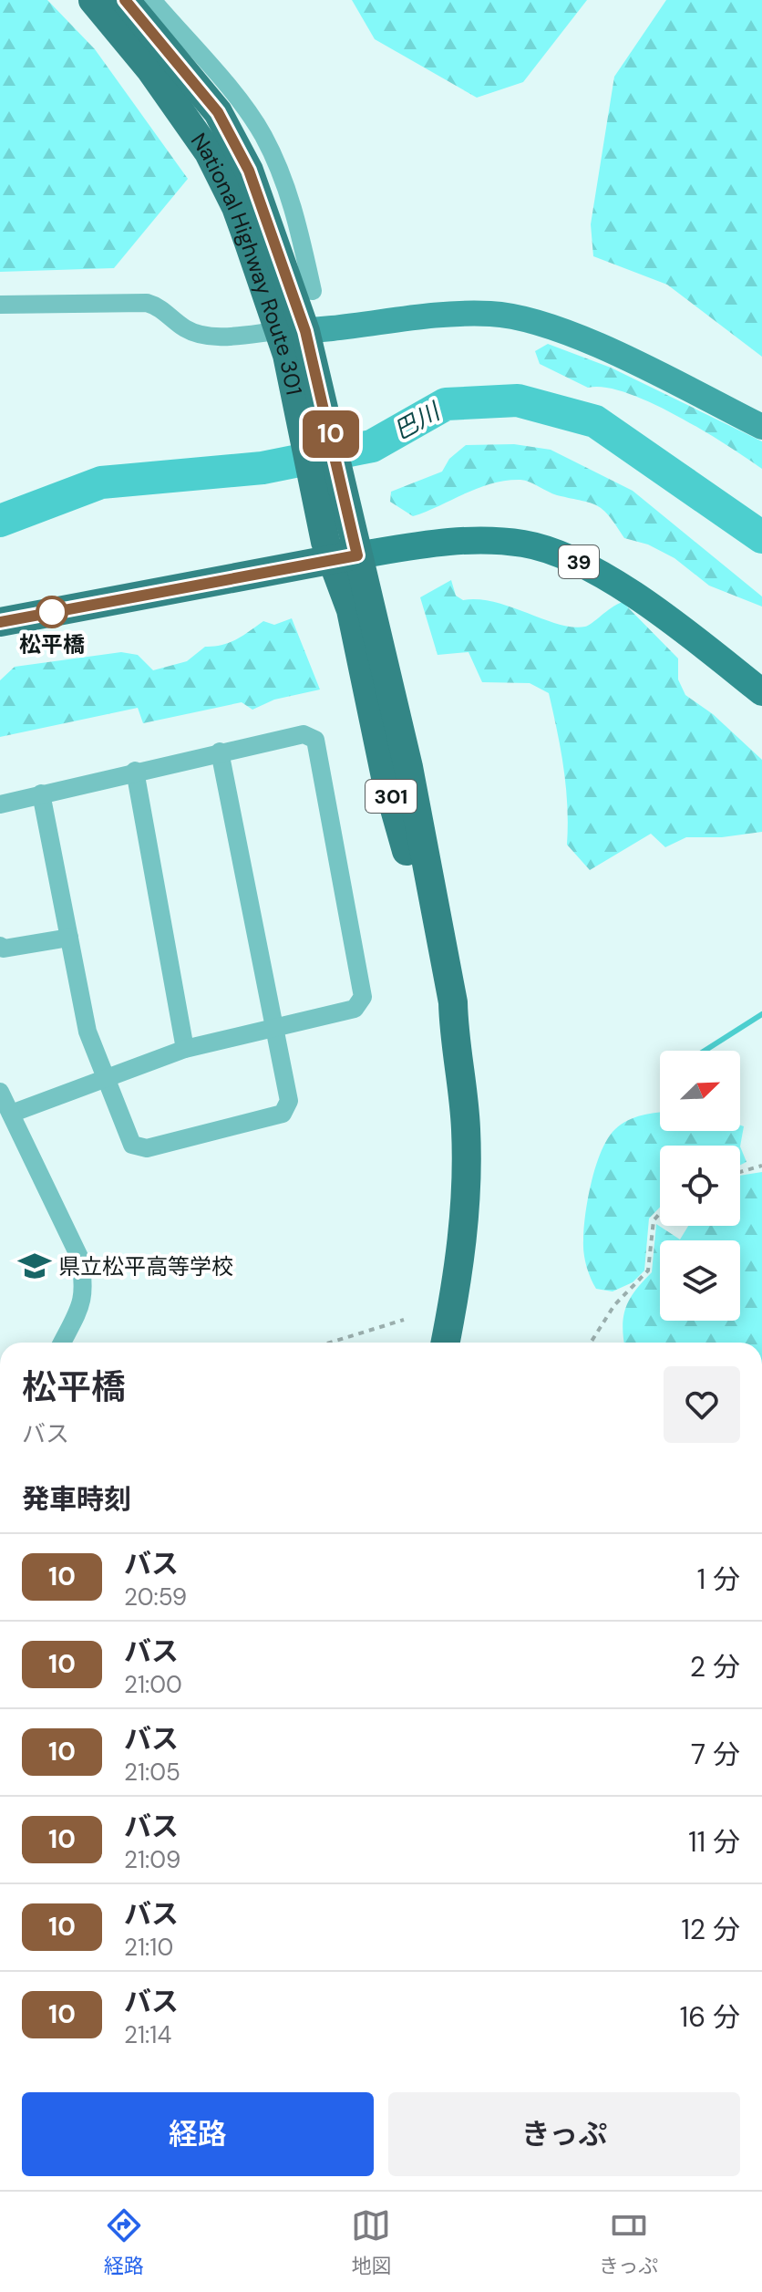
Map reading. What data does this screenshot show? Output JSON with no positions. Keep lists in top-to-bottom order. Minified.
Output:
{"streets":{"highway":["National Highway Route 301","301"],"main road":["39"]},"crossings":[["National Highway Route 301","39"]],"water":["巴川"],"places":{"other":["松平橋"],"school or university":["県立松平高等学校"]},"lines":["bus line 10"],"north":"top right","page":{"on_map":"10","heading":[["松平橋","バス"],"発車時刻"],"list":[{"mark":"10","name":"バス","note":"20:59","value":"1 分"},{"mark":"10","name":"バス","note":"21:00","value":"2 分"},{"mark":"10","name":"バス","note":"21:05","value":"7 分"},{"mark":"10","name":"バス","note":"21:09","value":"11 分"},{"mark":"10","name":"バス","note":"21:10","value":"12 分"},{"mark":"10","name":"バス","note":"21:14","value":"16 分"}],"buttons":["経路","きっぷ"],"tabs":["経路","地図","きっぷ"]}}
